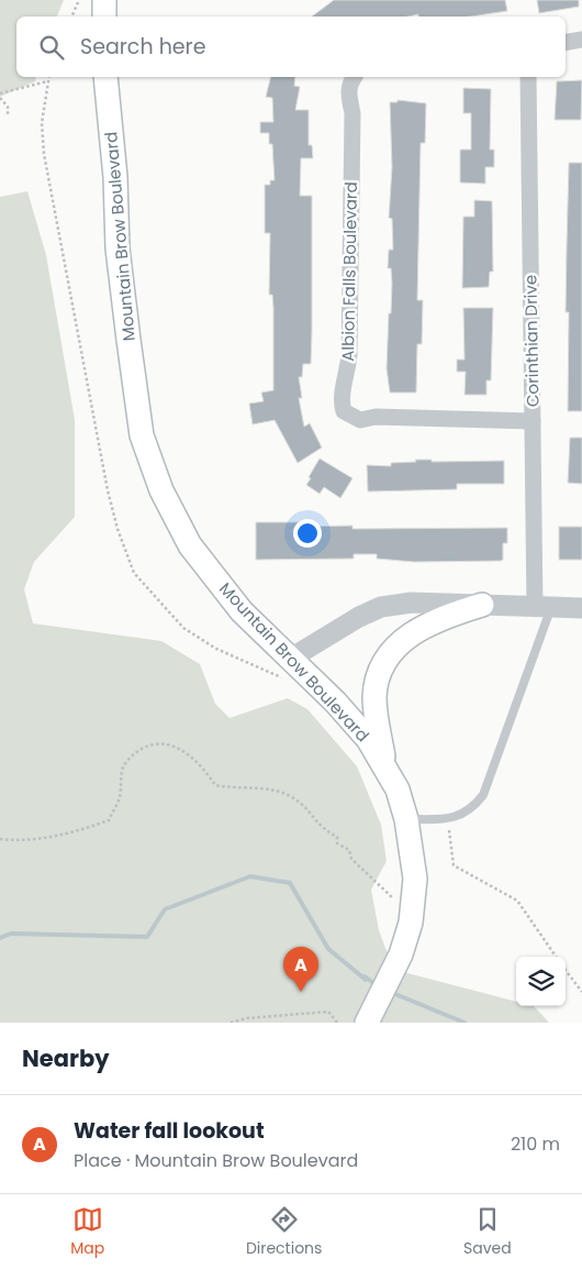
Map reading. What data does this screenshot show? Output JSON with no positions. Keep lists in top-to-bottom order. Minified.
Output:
{"streets":{"main road":["Mountain Brow Boulevard"],"street":["Albion Falls Boulevard","Corinthian Drive"]},"crossings":[["Albion Falls Boulevard","Corinthian Drive"]],"page":{"search":"Search here","pins":"A","heading":"Nearby","list":[{"mark":"A","name":"Water fall lookout","note":"Place · Mountain Brow Boulevard","value":"210 m"}],"nav":["Map","Directions","Saved"]}}
